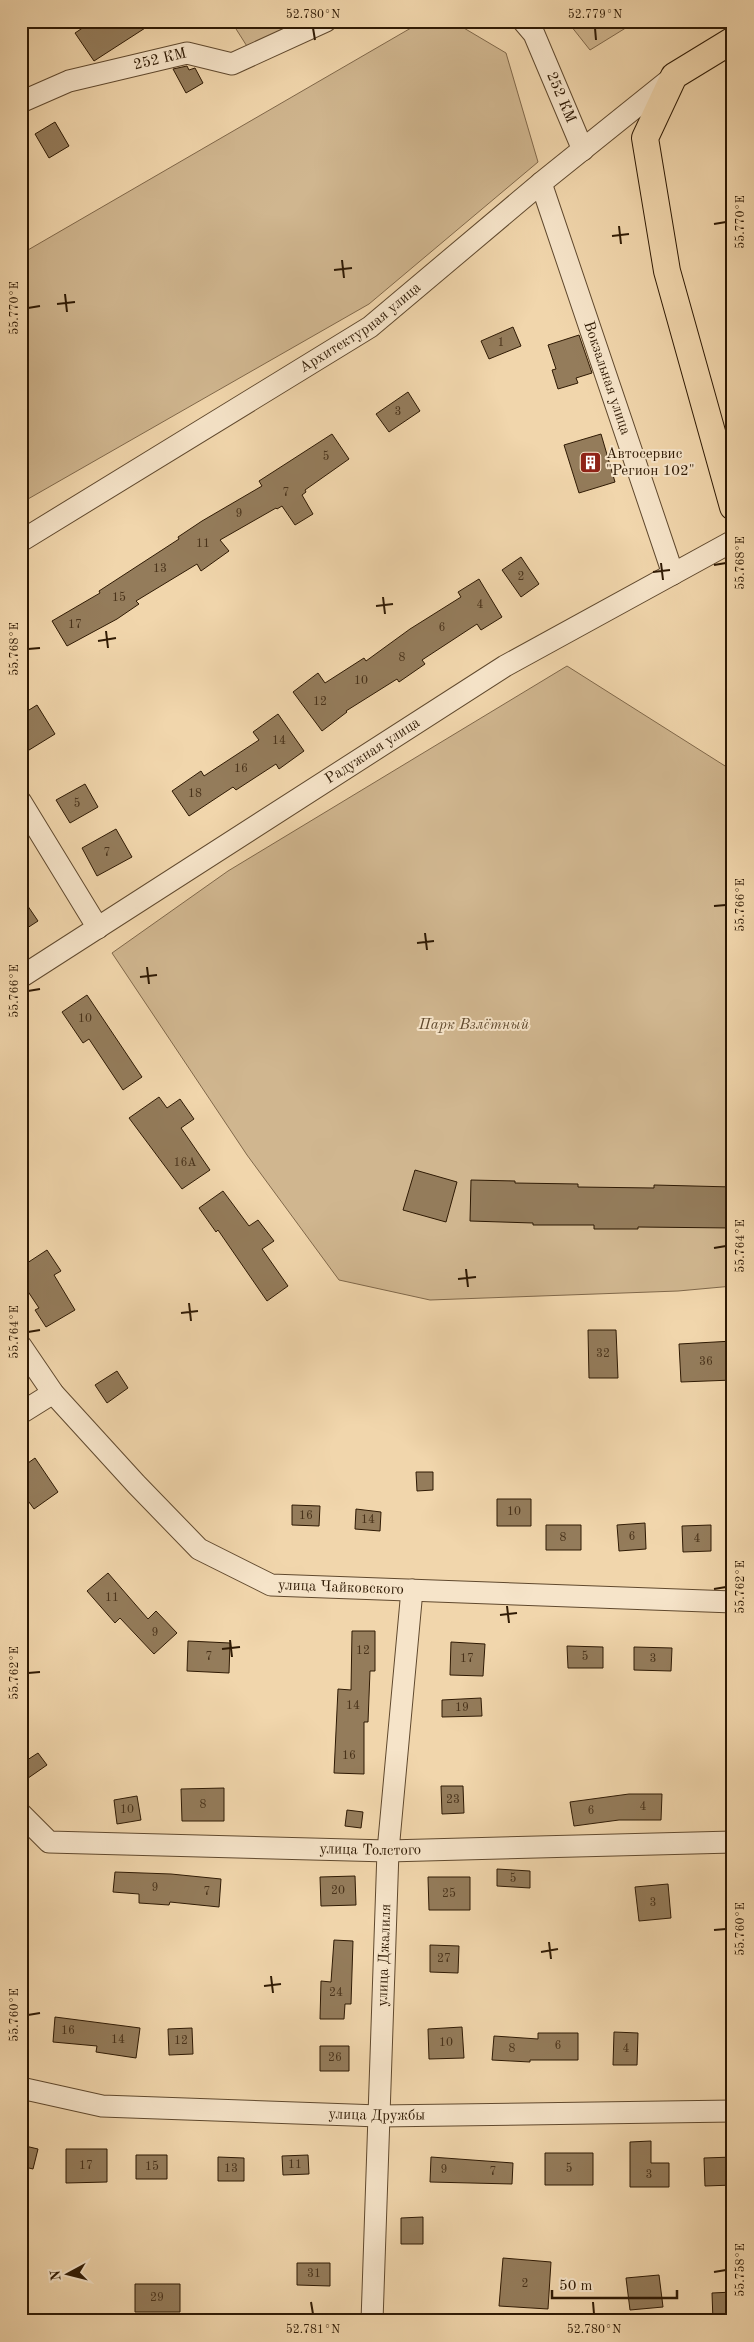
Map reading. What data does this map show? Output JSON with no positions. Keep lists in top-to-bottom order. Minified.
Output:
{"streets":{"street":["252 КМ","Архитектурная улица","Вокзальная улица","Радужная улица","улица Чайковского","улица Толстого","улица Джалиля","улица Дружбы"]},"crossings":[["252 КМ","Архитектурная улица"],["Архитектурная улица","Вокзальная улица"],["Вокзальная улица","Радужная улица"],["улица Чайковского","улица Джалиля"],["улица Толстого","улица Джалиля"],["улица Джалиля","улица Дружбы"]],"parks":["Парк Взлётный"],"places":{"building":["Автосервис \"Регион 102\""]},"house_numbers":["1","3","5","7","9","11","13","2","15","4","17","6","8","10","12","14","16","18","5","7","10","16А","32","36","10","16","14","6","8","4","11","9","12","7","5","17","3","14","19","16","23","8","4","10","6","5","9","20","7","25","3","27","24","16","14","12","10","6","8","4","26","11","17","15","13","5","9","7","3","31","2","29"],"scale_bar":"50 m","north":"left","coordinates":["52.780°N","52.779°N","55.770°E","55.768°E","55.766°E","55.764°E","55.762°E","55.760°E","55.758°E","52.781°N"]}
